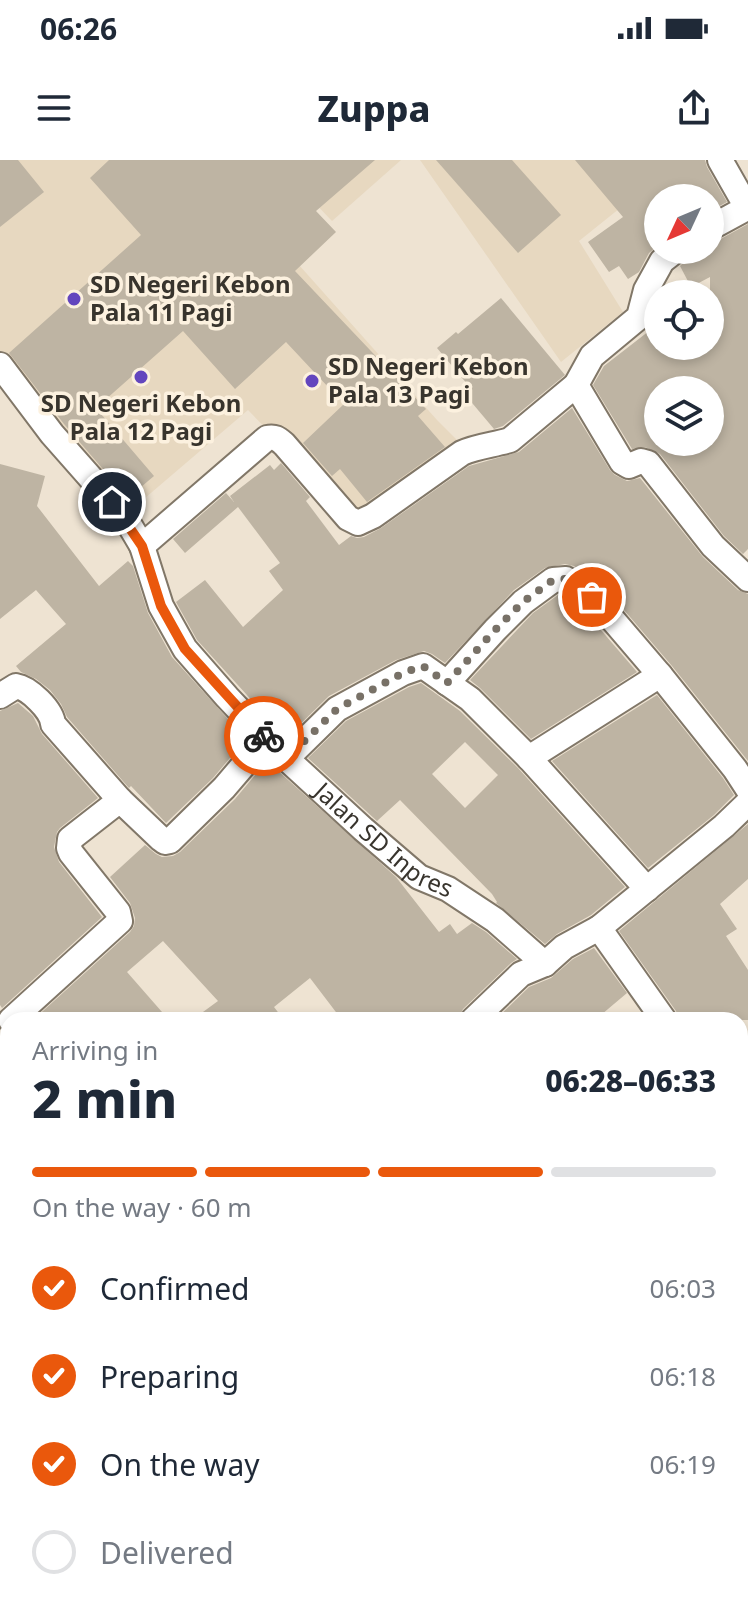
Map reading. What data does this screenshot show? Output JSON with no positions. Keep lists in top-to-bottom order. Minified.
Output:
{"streets":{"street":["Jalan SD Inpres"]},"places":["SD Negeri Kebon Pala 11 Pagi","SD Negeri Kebon Pala 12 Pagi","SD Negeri Kebon Pala 13 Pagi"],"north":"bottom left","page":{"status":"06:26","header":"Zuppa","heading":["2 min","Arriving in","06:28–06:33"],"bar":"On the way · 60 m","list":[["Confirmed","06:03"],["Preparing","06:18"],["On the way","06:19"],"Delivered"]}}
